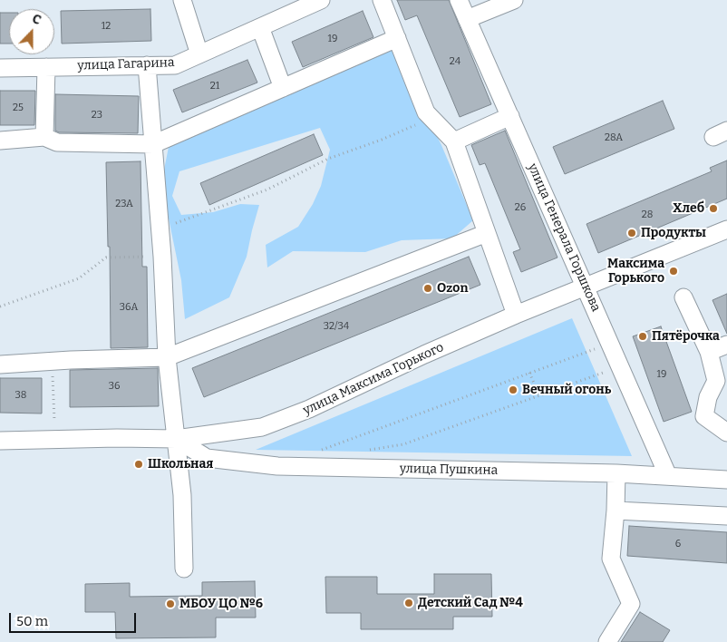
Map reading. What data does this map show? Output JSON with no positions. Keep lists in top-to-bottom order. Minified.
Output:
{"streets":{"street":["улица Гагарина","улица Генерала Горшкова","улица Максима Горького","улица Пушкина"]},"crossings":[["улица Генерала Горшкова","улица Максима Горького"],["улица Генерала Горшкова","улица Пушкина"],["улица Максима Горького","улица Пушкина"]],"places":["Хлеб","Продукты","Максима Горького","Ozon","Пятёрочка","Вечный огонь","Школьная","Детский Сад №4","МБОУ ЦО №6"],"house_numbers":["12","19","24","21","25","23","28А","23А","26","28","36А","32/34","19","36","38","6"],"scale_bar":"50 m","north":"top"}
